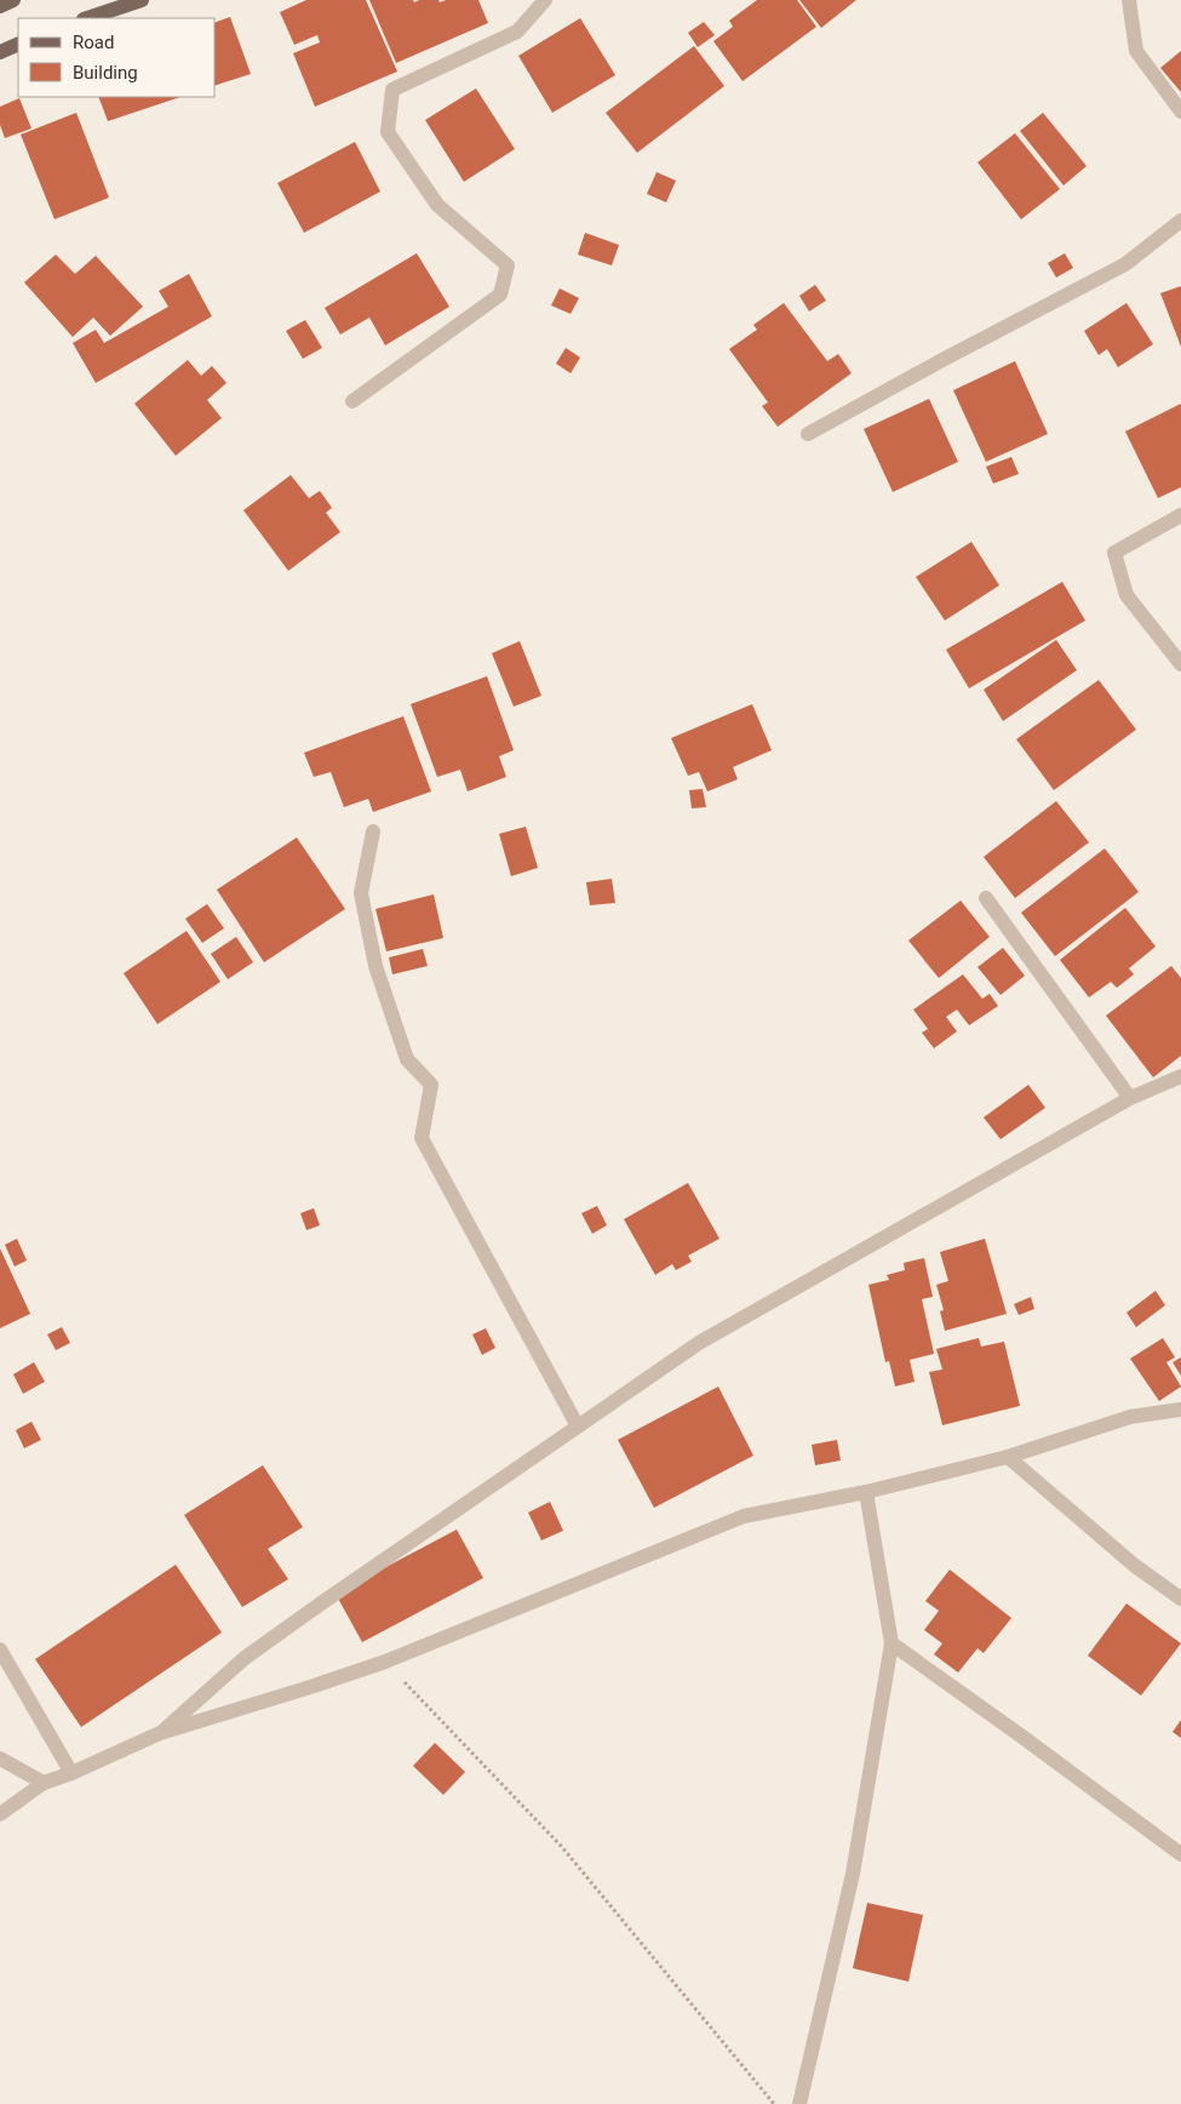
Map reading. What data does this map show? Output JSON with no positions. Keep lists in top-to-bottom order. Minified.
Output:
{"legend":["Road","Building"]}
